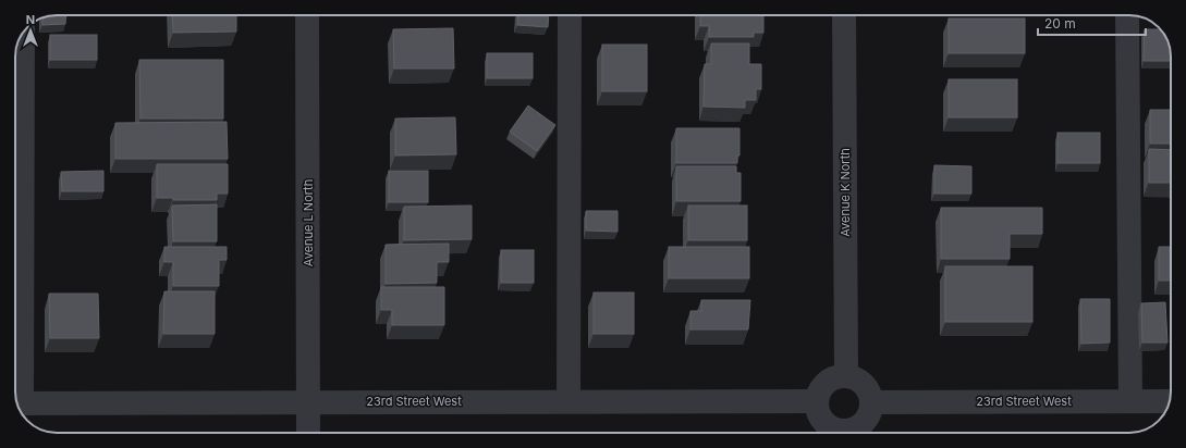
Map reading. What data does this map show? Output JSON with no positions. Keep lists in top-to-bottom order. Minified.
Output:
{"streets":{"street":["Avenue K North","Avenue L North","23rd Street West"]},"crossings":[["Avenue L North","23rd Street West"]],"scale_bar":"20 m","north":"top"}
